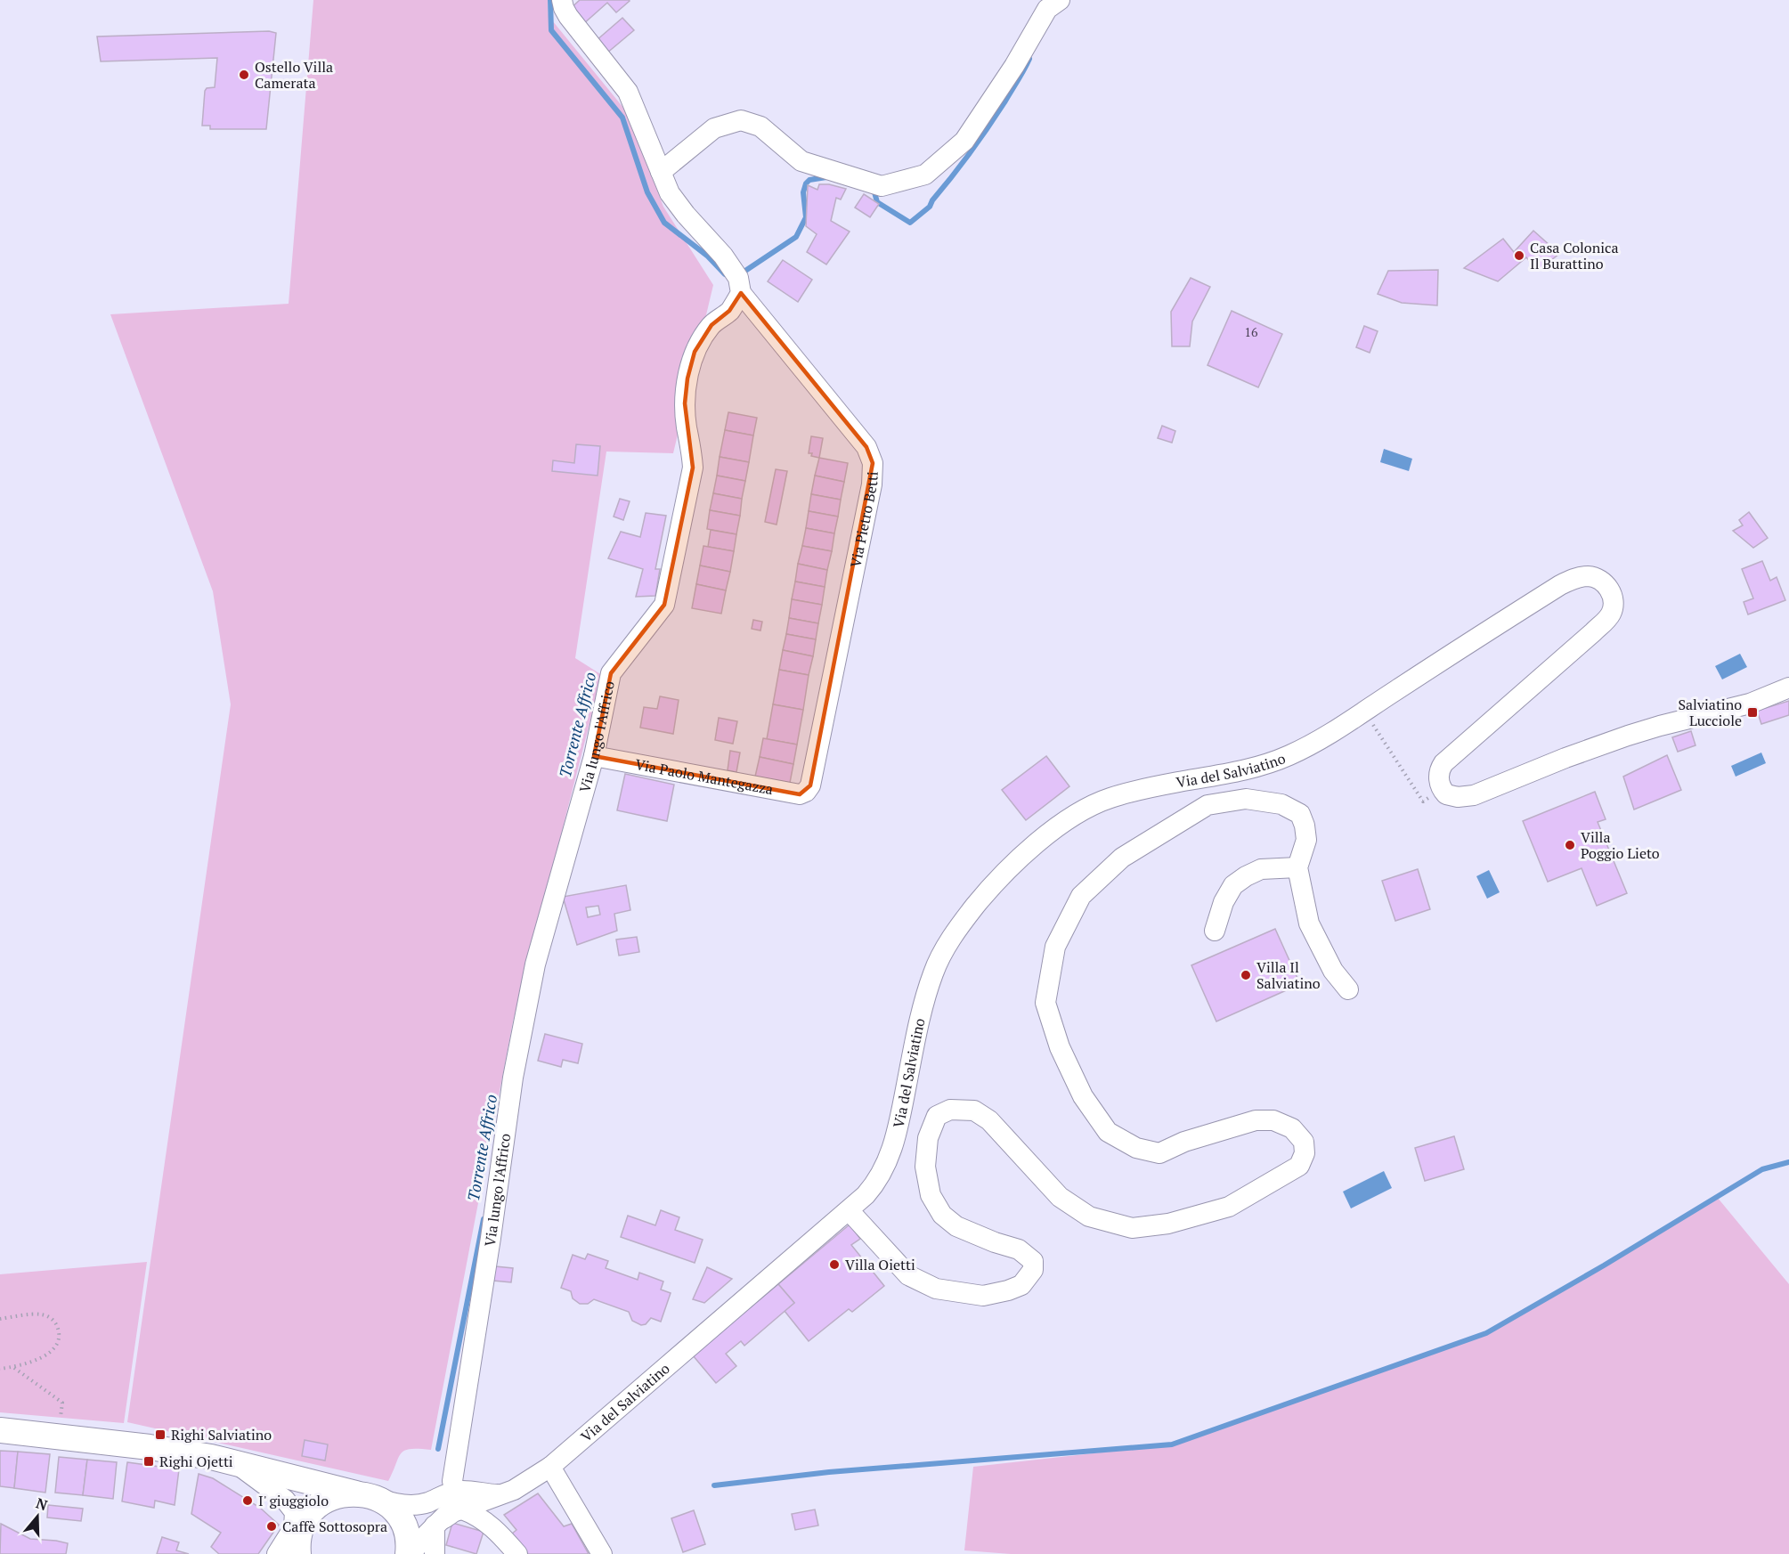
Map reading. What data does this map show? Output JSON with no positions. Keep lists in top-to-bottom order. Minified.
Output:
{"streets":{"street":["Via Pietro Betti","Via lungo l'Affrico","Via del Salviatino","Via Paolo Mantegazza"]},"crossings":[["Via Pietro Betti","Via lungo l'Affrico"],["Via Pietro Betti","Via Paolo Mantegazza"],["Via lungo l'Affrico","Via del Salviatino"],["Via lungo l'Affrico","Via Paolo Mantegazza"]],"water":["Torrente Affrico"],"places":{"other":["Ostello Villa Camerata","Casa Colonica Il Burattino","Villa Poggio Lieto","Villa Il Salviatino","Villa Oietti","I' giuggiolo","Caffè Sottosopra"],"transit":["Salviatino Lucciole","Righi Salviatino","Righi Ojetti"]},"house_numbers":["16"],"north":"top"}
